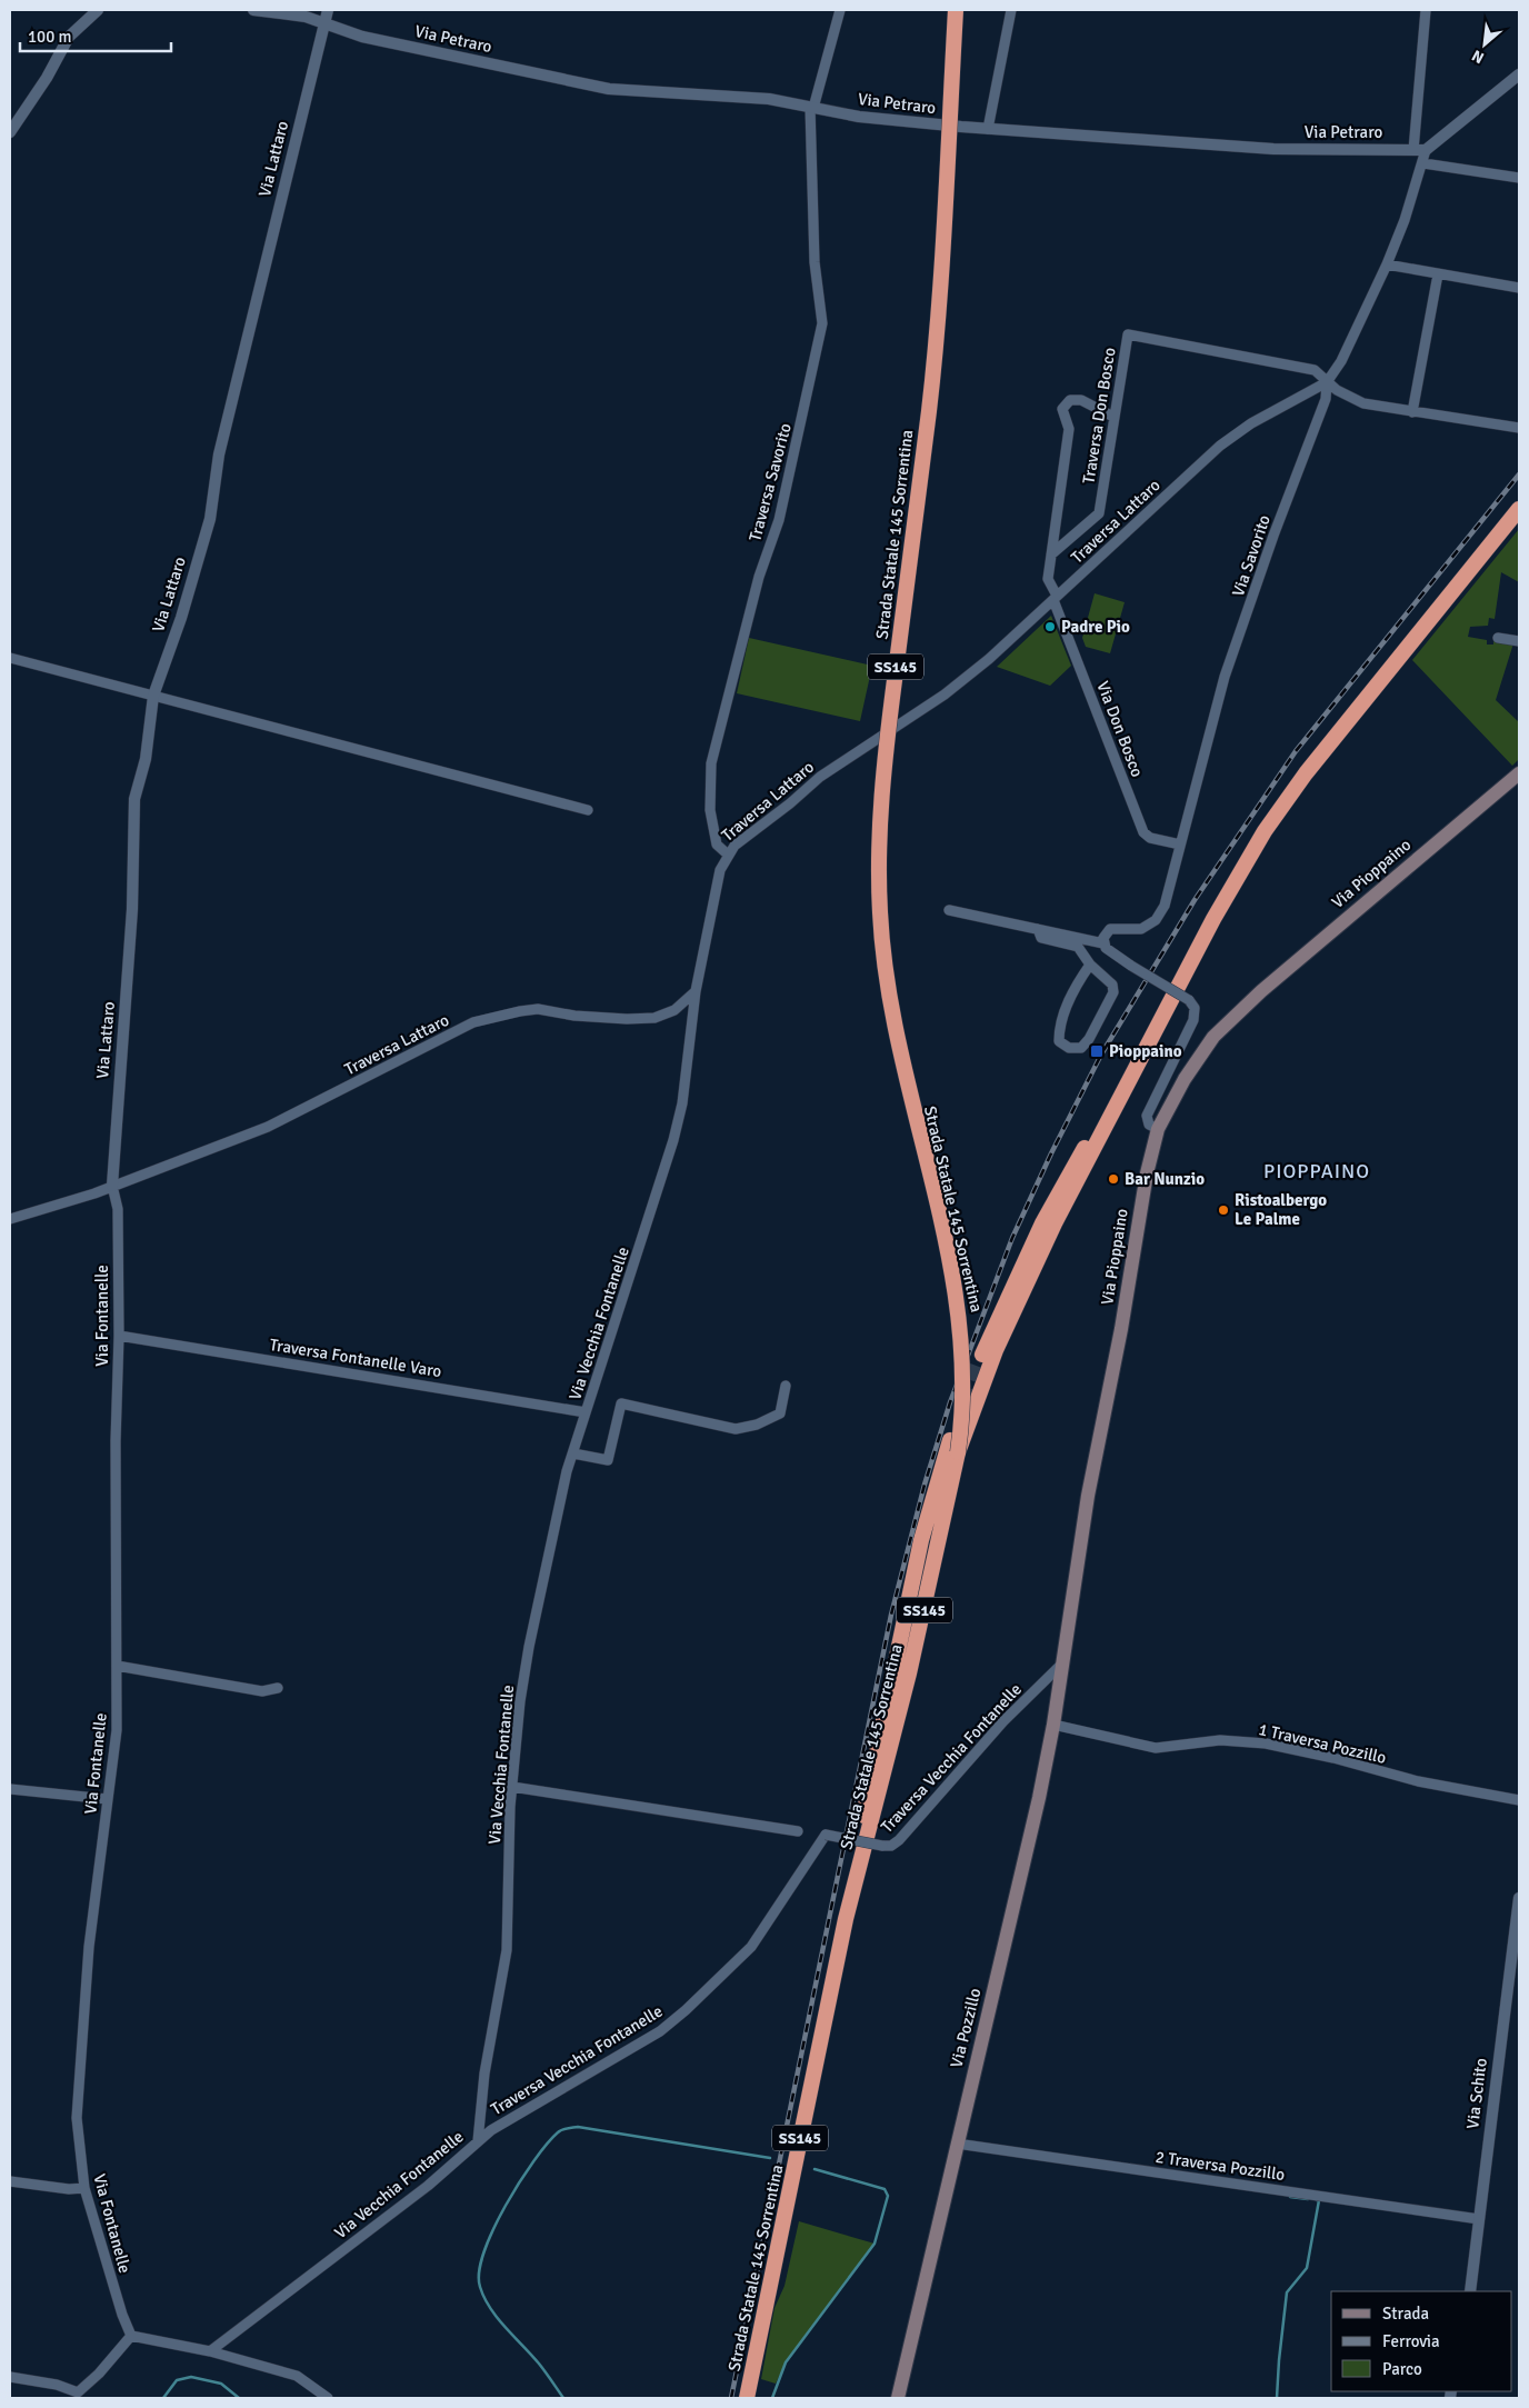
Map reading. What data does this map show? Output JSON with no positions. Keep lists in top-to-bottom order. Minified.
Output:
{"streets":{"highway":["Strada Statale 145 Sorrentina","SS145"],"main road":["Via Pioppaino","Via Pozzillo"],"street":["Via Petraro","Via Lattaro","Traversa Don Bosco","Traversa Savorito","Traversa Lattaro","Via Savorito","Via Don Bosco","Via Fontanelle","Via Vecchia Fontanelle","Traversa Fontanelle Varo","1 Traversa Pozzillo","Traversa Vecchia Fontanelle","Via Schito","2 Traversa Pozzillo"]},"crossings":[["Via Petraro","Via Lattaro"],["Via Petraro","Traversa Savorito"],["Via Petraro","Via Savorito"],["Via Lattaro","Traversa Lattaro"],["Via Lattaro","Via Fontanelle"],["Traversa Don Bosco","Traversa Lattaro"],["Traversa Don Bosco","Via Savorito"],["Traversa Don Bosco","Via Don Bosco"],["Traversa Savorito","Traversa Lattaro"],["Traversa Lattaro","Via Savorito"],["Traversa Lattaro","Via Don Bosco"],["Traversa Lattaro","Via Fontanelle"],["Traversa Lattaro","Via Vecchia Fontanelle"],["Via Savorito","Via Don Bosco"],["Via Pioppaino","Traversa Vecchia Fontanelle"],["Via Pioppaino","Via Pozzillo"],["Via Fontanelle","Traversa Fontanelle Varo"],["Via Vecchia Fontanelle","Traversa Fontanelle Varo"],["Via Vecchia Fontanelle","Traversa Vecchia Fontanelle"],["1 Traversa Pozzillo","Via Pozzillo"],["Traversa Vecchia Fontanelle","Via Pozzillo"],["Via Pozzillo","2 Traversa Pozzillo"],["Via Schito","2 Traversa Pozzillo"]],"districts":["PIOPPAINO"],"places":{"other":["Padre Pio","Bar Nunzio","Ristoalbergo Le Palme"],"transit":["Pioppaino"]},"legend":["Strada","Ferrovia","Parco"],"scale_bar":"100 m","north":"bottom left"}
